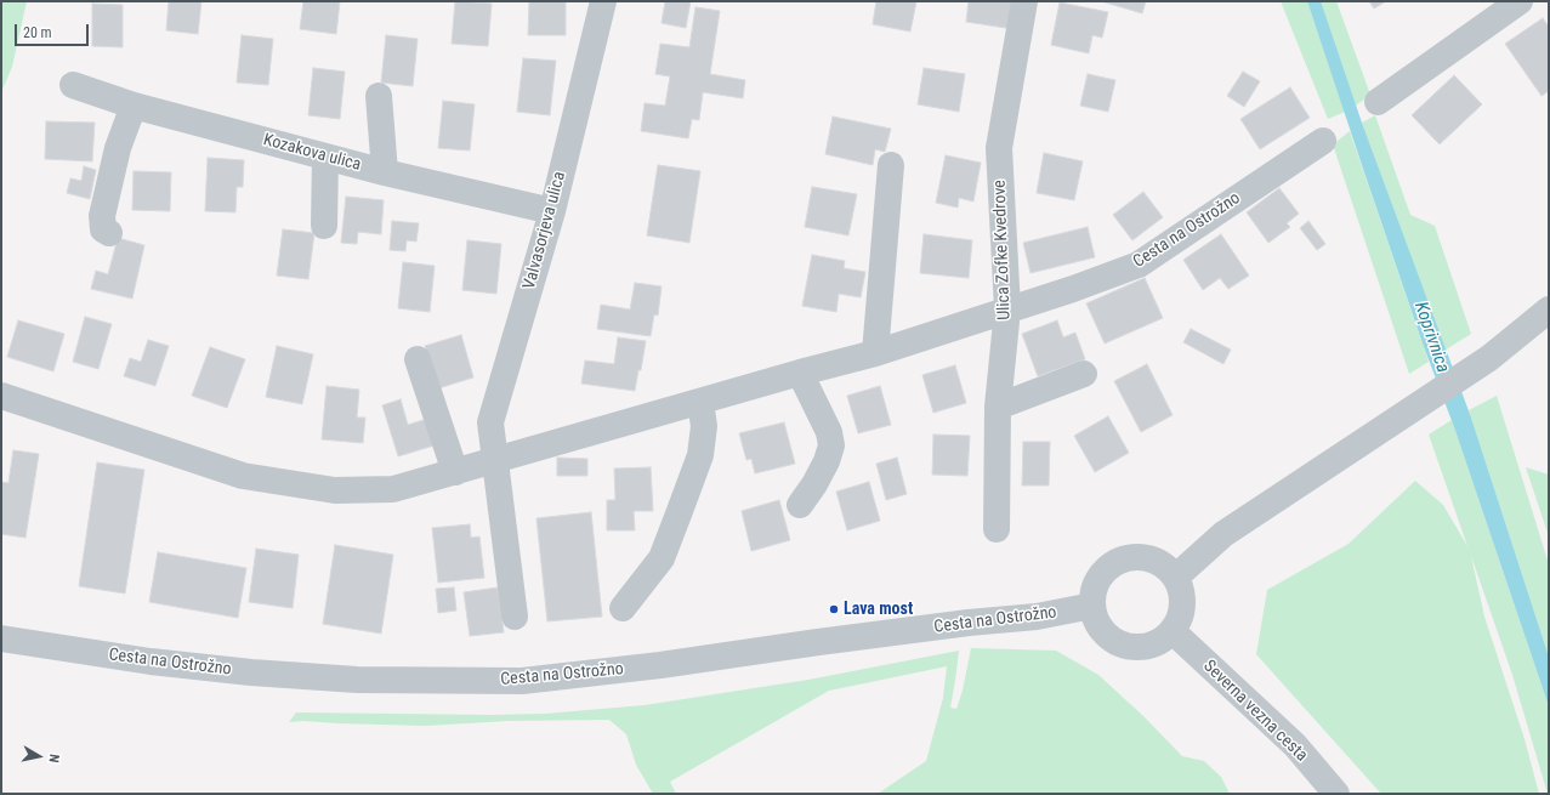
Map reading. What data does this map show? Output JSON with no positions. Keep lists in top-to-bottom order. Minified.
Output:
{"streets":{"street":["Kozakova ulica","Valvasorjeva ulica","Cesta na Ostrožno","Ulica Zofke Kvedrove","Severna vezna cesta"]},"crossings":[["Kozakova ulica","Valvasorjeva ulica"],["Valvasorjeva ulica","Cesta na Ostrožno"],["Cesta na Ostrožno","Ulica Zofke Kvedrove"],["Cesta na Ostrožno","Severna vezna cesta"]],"water":["Koprivnica"],"places":["Lava most"],"scale_bar":"20 m","north":"right"}
